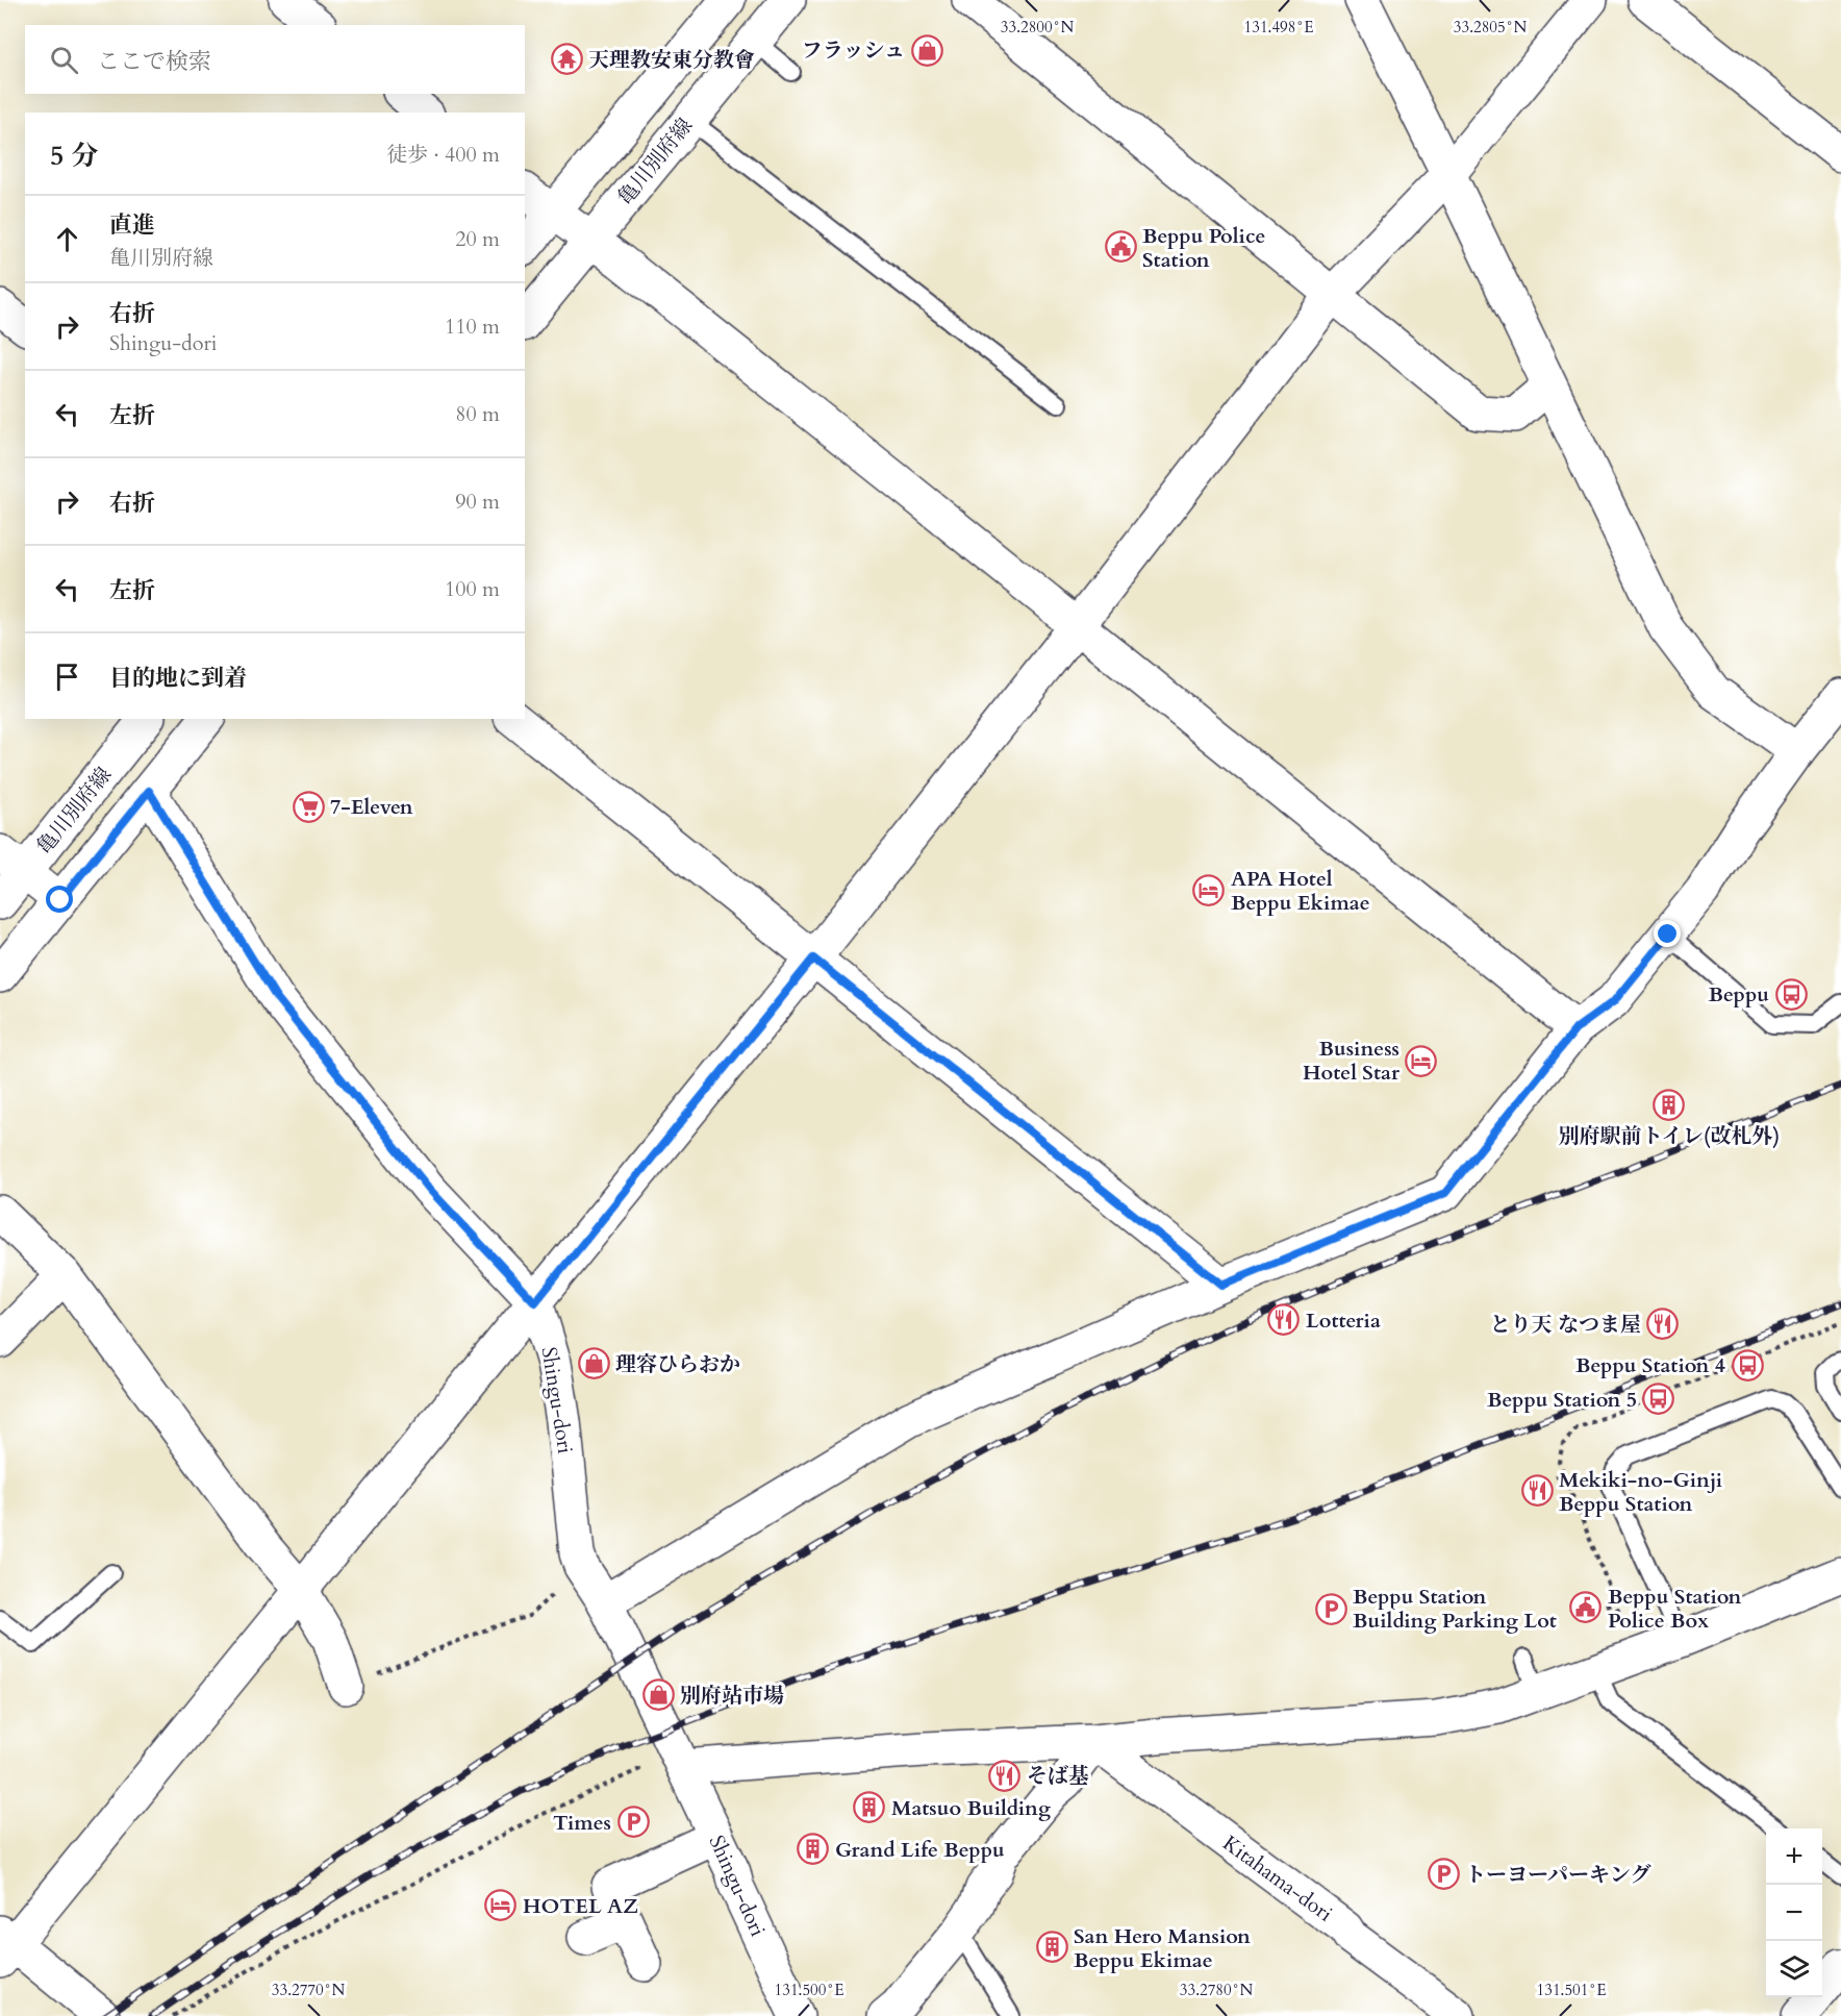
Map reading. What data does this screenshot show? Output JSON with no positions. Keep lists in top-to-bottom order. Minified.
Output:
{"streets":{"street":["亀川別府線","Shingu-dori","Kitahama-dori"]},"places":{"shop":["フラッシュ","理容ひらおか","別府站市場"],"temple":["天理教安東分教會"],"public building":["Beppu Police Station","Beppu Station Police Box"],"supermarket":["7-Eleven"],"hotel":["APA Hotel Beppu Ekimae","Business Hotel Star","HOTEL AZ"],"bus stop":["Beppu","Beppu Station 4","Beppu Station 5"],"building":["別府駅前トイレ(改札外)","Matsuo Building","Grand Life Beppu","San Hero Mansion Beppu Ekimae"],"restaurant":["Lotteria","とり天 なつま屋","Mekiki-no-Ginji Beppu Station","そば基"],"parking":["Beppu Station Building Parking Lot","Times","トーヨーパーキング"]},"page":{"search":"ここで検索","heading":["5 分","徒歩 · 400 m"],"list":[["直進","亀川別府線","20 m"],["右折","Shingu-dori","110 m"],["左折","80 m"],["右折","90 m"],["左折","100 m"],"目的地に到着"],"map_buttons":["+","−"]},"coordinates":["33.2800°N","131.498°E","33.2805°N","33.2770°N","131.500°E","33.2780°N","131.501°E"]}
